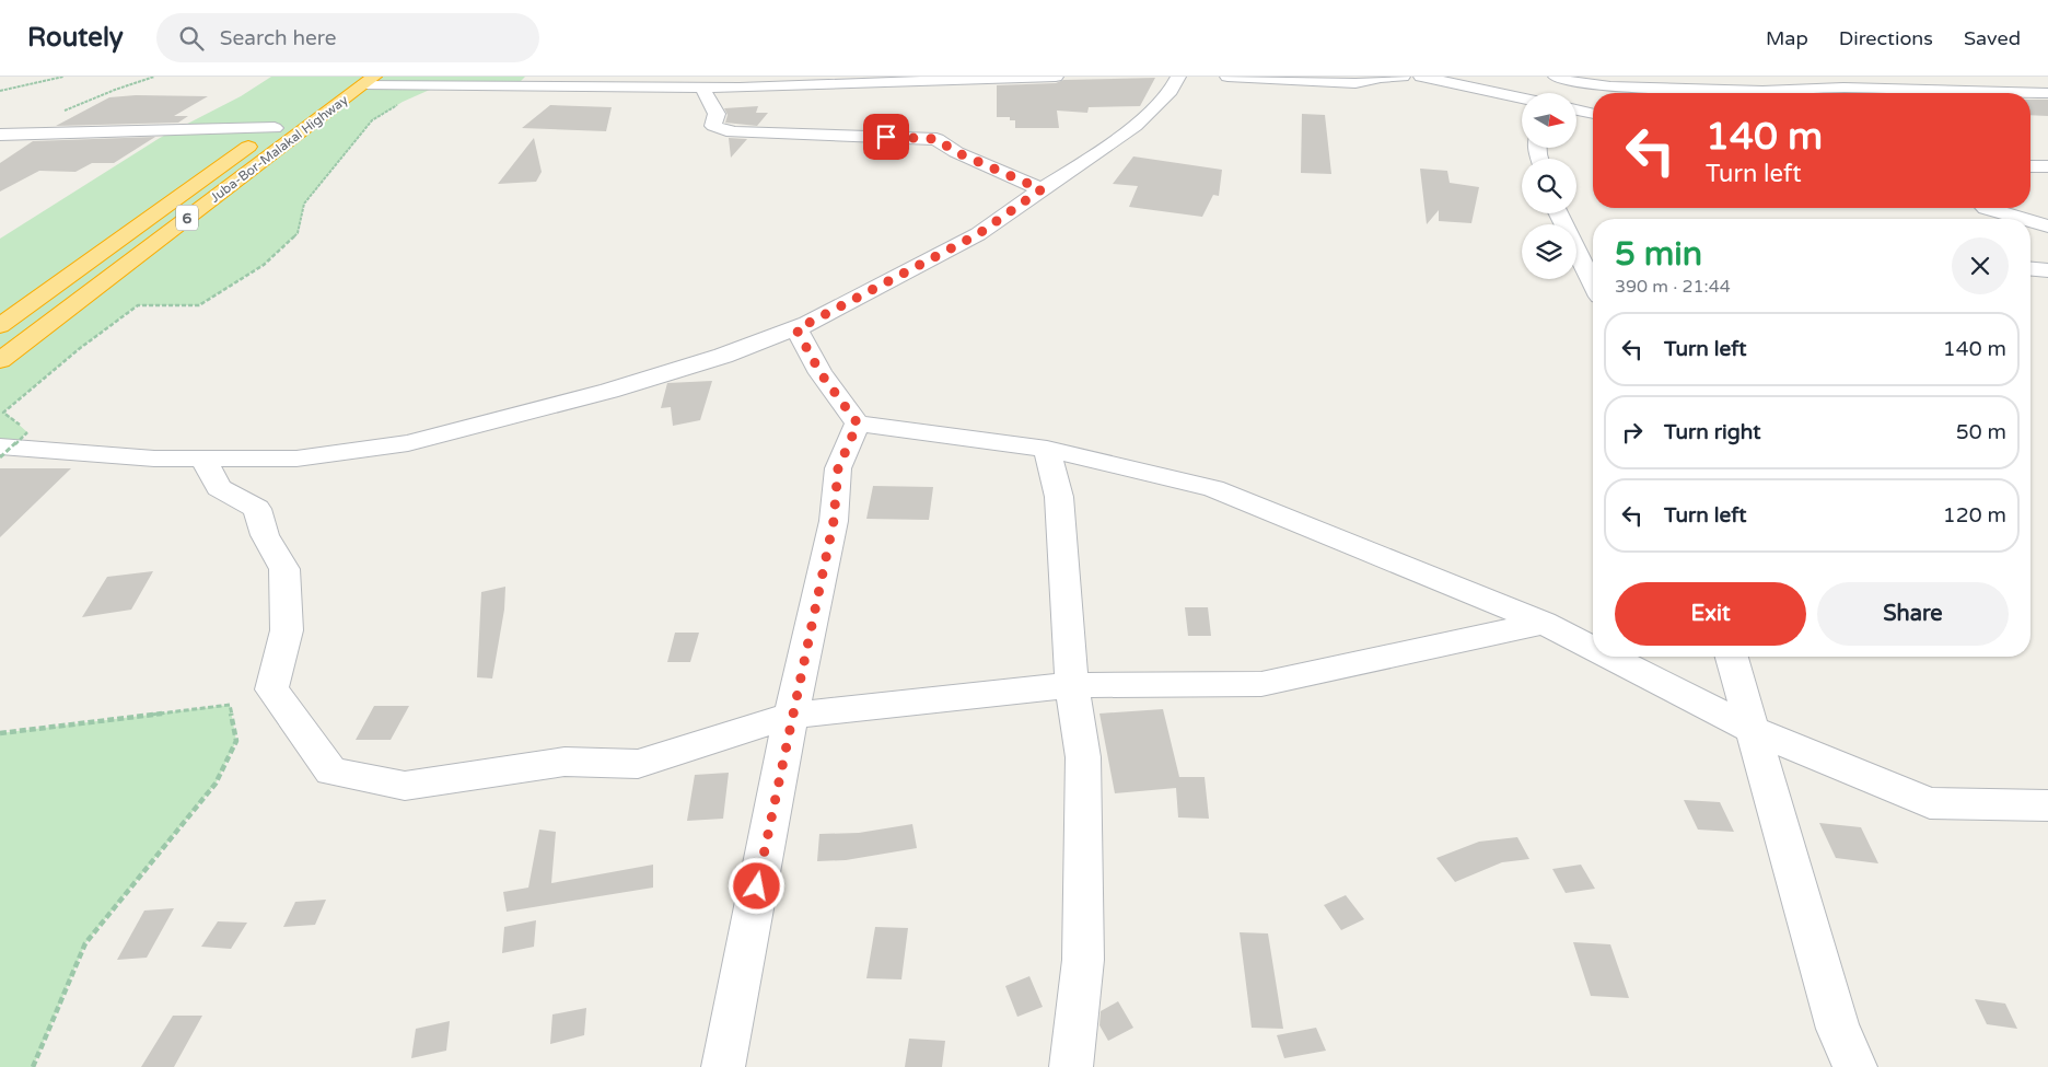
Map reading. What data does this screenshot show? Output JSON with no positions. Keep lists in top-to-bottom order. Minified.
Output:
{"streets":{"highway":["Juba-Bor-Malakal Highway","6"]},"north":"right","page":{"header":"Routely","search":"Search here","nav":["Map","Directions","Saved"],"turn":["140 m","Turn left"],"heading":["5 min","390 m · 21:44"],"list":[{"name":"Turn left","value":"140 m"},{"name":"Turn right","value":"50 m"},{"name":"Turn left","value":"120 m"}],"buttons":["Exit","Share"]}}
